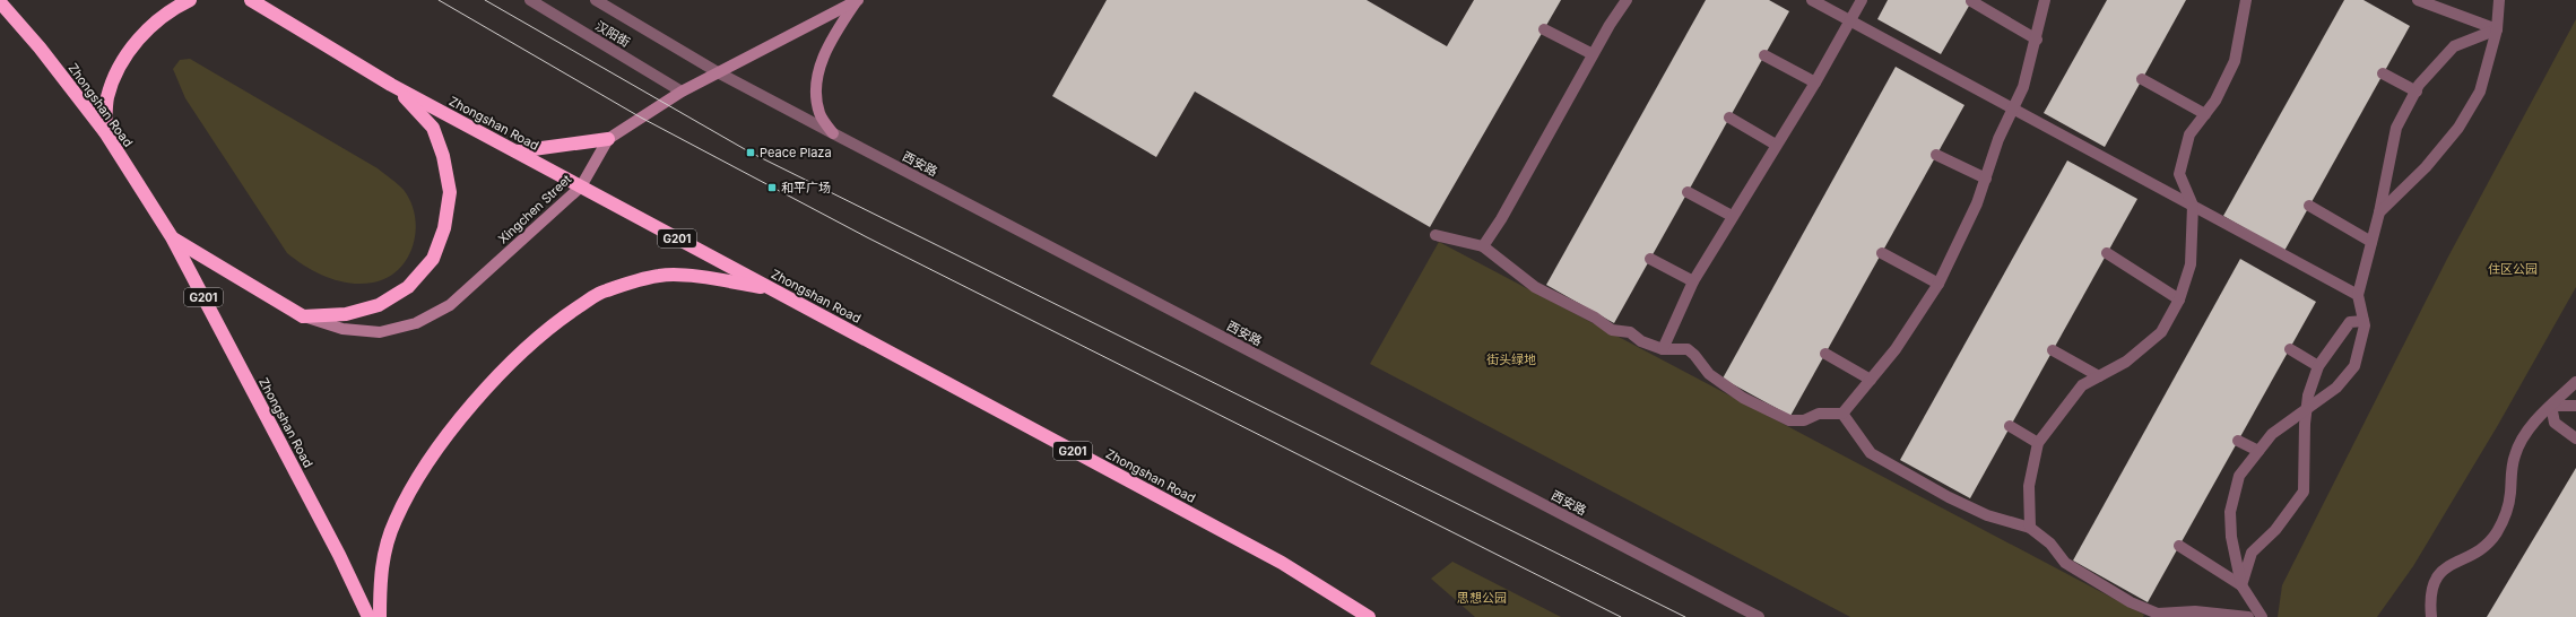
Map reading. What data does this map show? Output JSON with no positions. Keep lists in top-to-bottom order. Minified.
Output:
{"streets":{"highway":["Zhongshan Road","G201"],"street":["汉阳街","西安路","Xingchen Street"]},"crossings":[["汉阳街","Xingchen Street"],["Zhongshan Road","Xingchen Street"],["西安路","Xingchen Street"]],"parks":["住区公园","街头绿地","思想公园"],"places":{"transit":["Peace Plaza","和平广场"]}}
